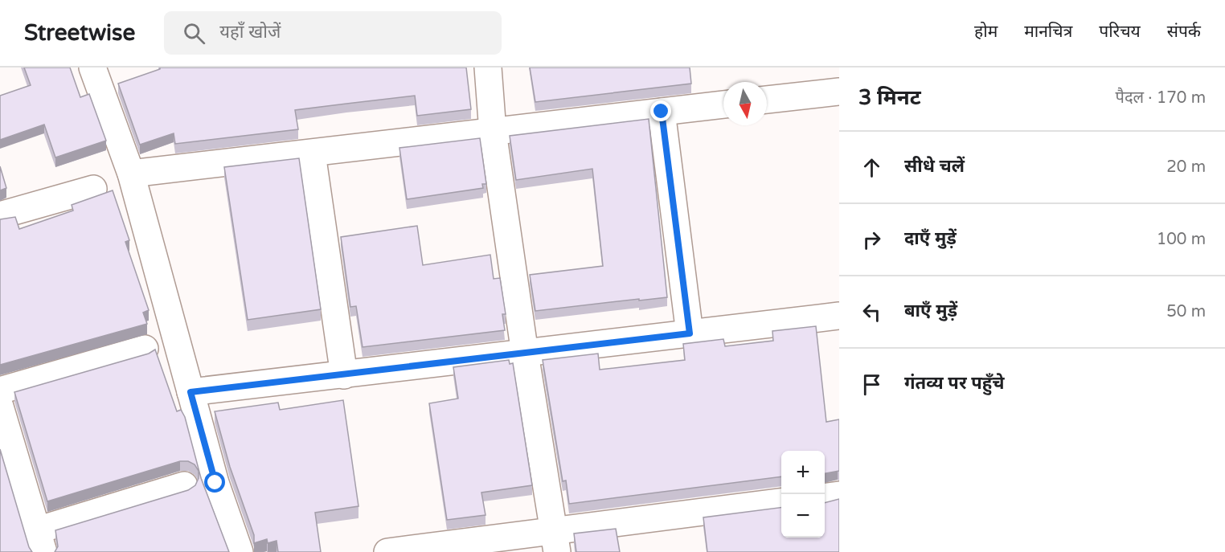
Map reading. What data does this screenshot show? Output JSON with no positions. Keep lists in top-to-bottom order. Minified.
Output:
{"north":"bottom","page":{"header":"Streetwise","search":"यहाँ खोजें","nav":["होम","मानचित्र","परिचय","संपर्क"],"heading":["3 मिनट","पैदल · 170 m"],"list":[["सीधे चलें","20 m"],["दाएँ मुड़ें","100 m"],["बाएँ मुड़ें","50 m"],"गंतव्य पर पहुँचे"],"map_buttons":["+","−"]}}
